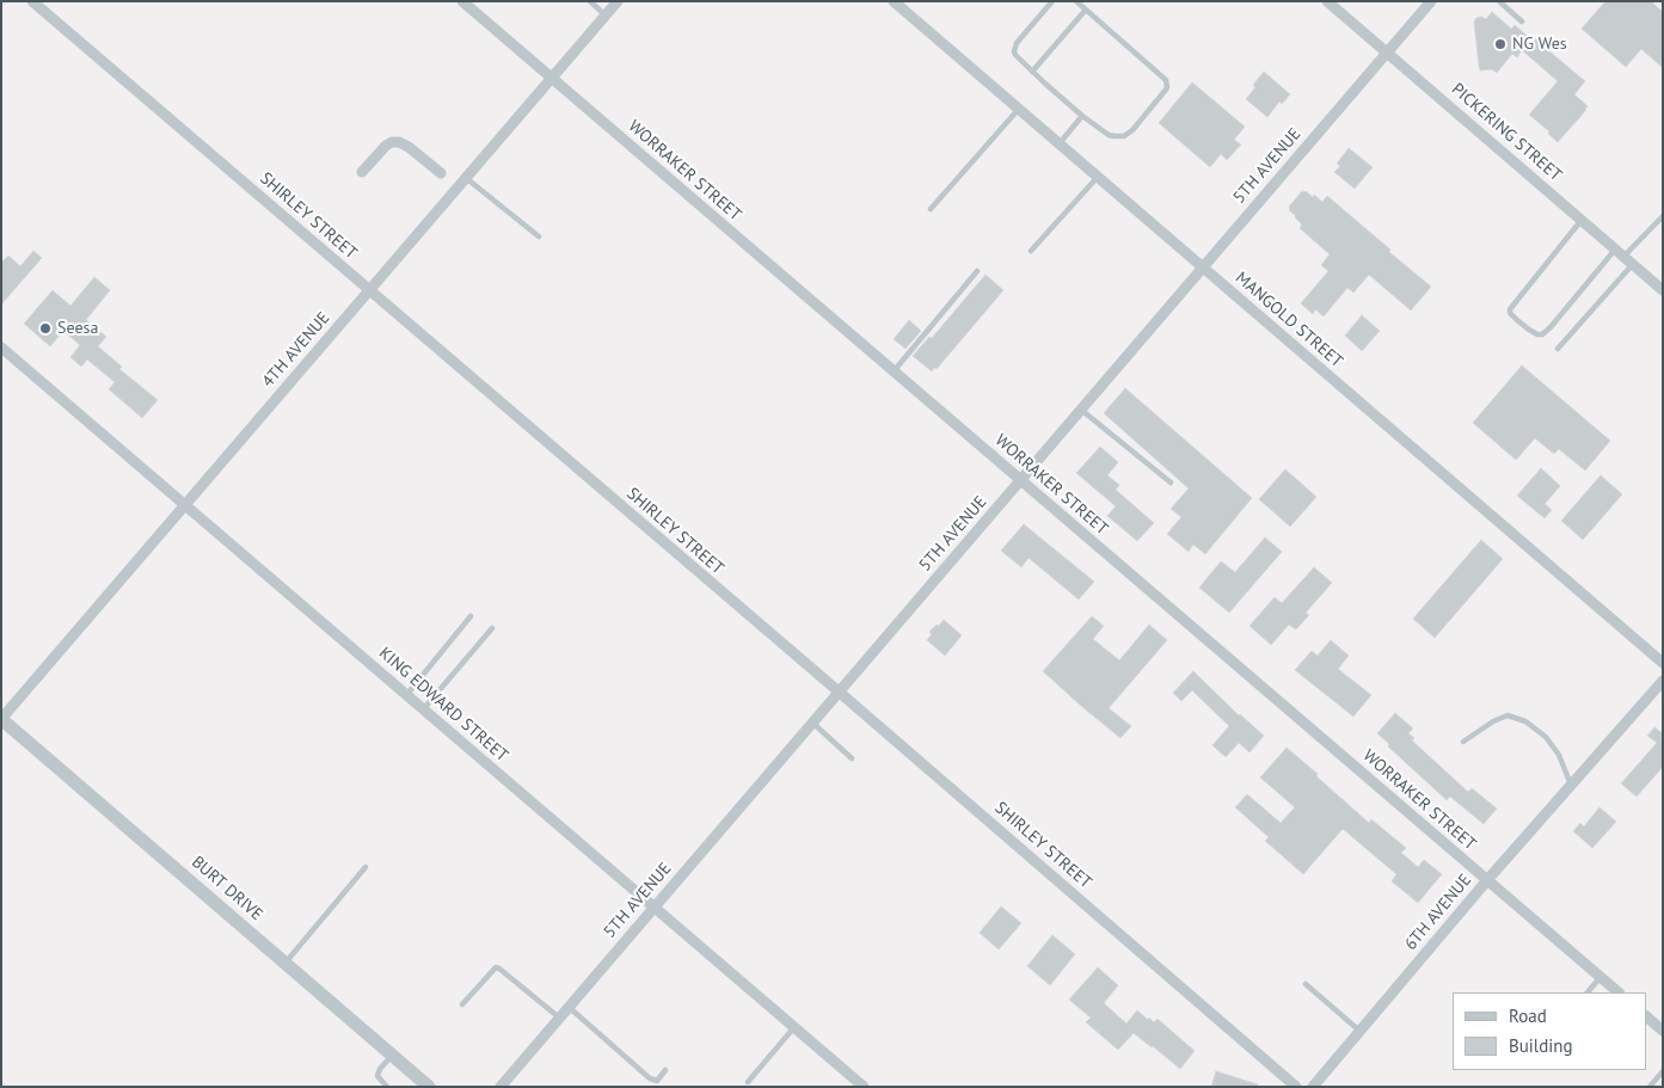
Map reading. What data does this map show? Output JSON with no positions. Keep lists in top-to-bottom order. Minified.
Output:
{"streets":{"street":["PICKERING STREET","5TH AVENUE","WORRAKER STREET","SHIRLEY STREET","MANGOLD STREET","4TH AVENUE","KING EDWARD STREET","BURT DRIVE","6TH AVENUE"]},"crossings":[["PICKERING STREET","5TH AVENUE"],["5TH AVENUE","WORRAKER STREET"],["5TH AVENUE","SHIRLEY STREET"],["5TH AVENUE","MANGOLD STREET"],["5TH AVENUE","KING EDWARD STREET"],["WORRAKER STREET","4TH AVENUE"],["WORRAKER STREET","6TH AVENUE"],["SHIRLEY STREET","4TH AVENUE"],["4TH AVENUE","KING EDWARD STREET"],["4TH AVENUE","BURT DRIVE"]],"places":["NG Wes","Seesa"],"legend":["Road","Building"]}
